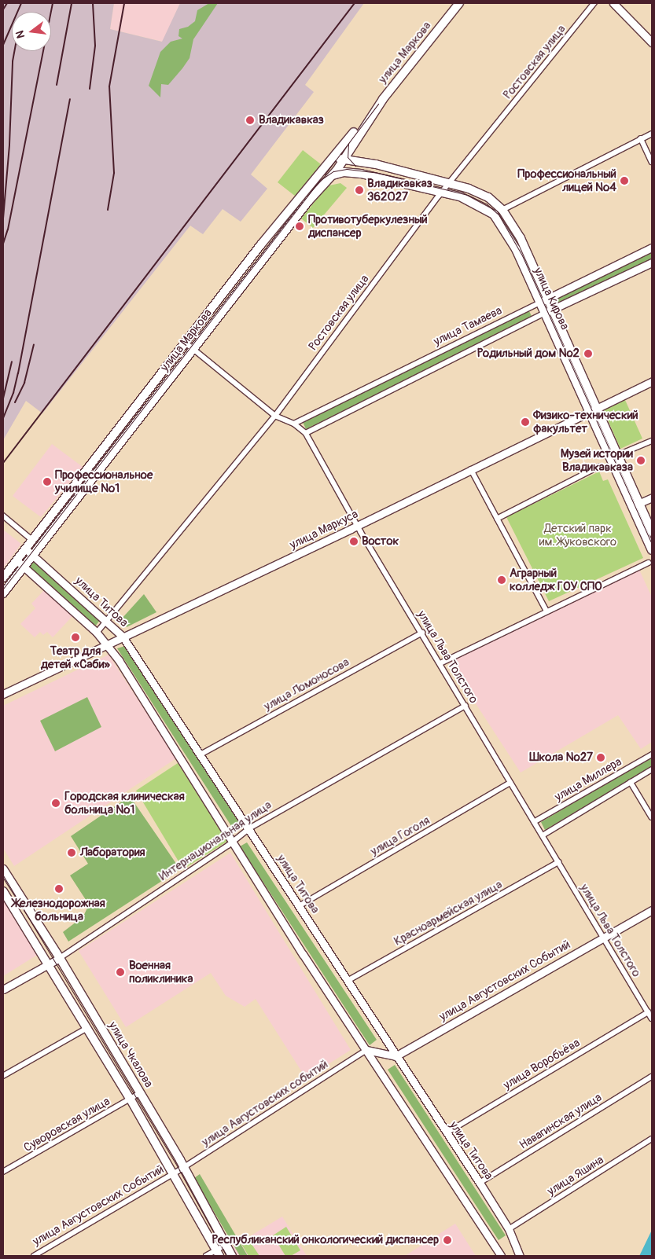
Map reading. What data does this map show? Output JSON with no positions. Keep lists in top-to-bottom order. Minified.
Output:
{"streets":{"main road":["улица Маркова","улица Кирова","улица Чкалова"],"street":["Ростовская улица","улица Тамаева","улица Маркуса","улица Титова","улица Льва Толстого","улица Ломоносова","улица Миллера","улица Гоголя","Интернациональная улица","Красноармейская улица","улица Августовских Событий","улица Воробьёва","улица Августовских событий","Навагинская улица","Суворовская улица","улица Яшина"]},"crossings":[["улица Маркова","улица Кирова"],["улица Маркова","улица Титова"],["улица Маркова","улица Льва Толстого"],["Ростовская улица","улица Кирова"],["Ростовская улица","улица Титова"],["Ростовская улица","улица Льва Толстого"],["улица Кирова","улица Тамаева"],["улица Кирова","улица Маркуса"],["улица Тамаева","улица Льва Толстого"],["улица Маркуса","улица Титова"],["улица Маркуса","улица Льва Толстого"],["улица Титова","улица Ломоносова"],["улица Титова","улица Гоголя"],["улица Титова","Интернациональная улица"],["улица Титова","Красноармейская улица"],["улица Титова","улица Августовских Событий"],["улица Титова","улица Воробьёва"],["улица Титова","Навагинская улица"],["улица Титова","улица Яшина"],["улица Льва Толстого","улица Ломоносова"],["улица Льва Толстого","улица Миллера"],["улица Льва Толстого","улица Гоголя"],["улица Льва Толстого","Интернациональная улица"],["улица Льва Толстого","Красноармейская улица"],["улица Льва Толстого","улица Августовских Событий"],["улица Льва Толстого","улица Воробьёва"],["Интернациональная улица","улица Чкалова"],["улица Августовских Событий","улица Чкалова"],["улица Августовских Событий","улица Августовских событий"],["улица Чкалова","улица Августовских событий"],["улица Чкалова","Суворовская улица"]],"parks":["Детский парк им. Жуковского"],"places":["Владикавказ","Профессиональный лицей №4","Владикавказ 362027","Противотуберкулезный диспансер","Родильный дом №2","Физико-технический факультет","Музей истории Владикавказа","Профессиональное училище №1","Восток","Аграрный колледж ГОУ СПО","Театр для детей «Саби»","Школа №27","Городская клиническая больница №1","Лаборатория","Железнодорожная больница","Военная поликлиника","Республиканский онкологический диспансер"],"north":"left"}
